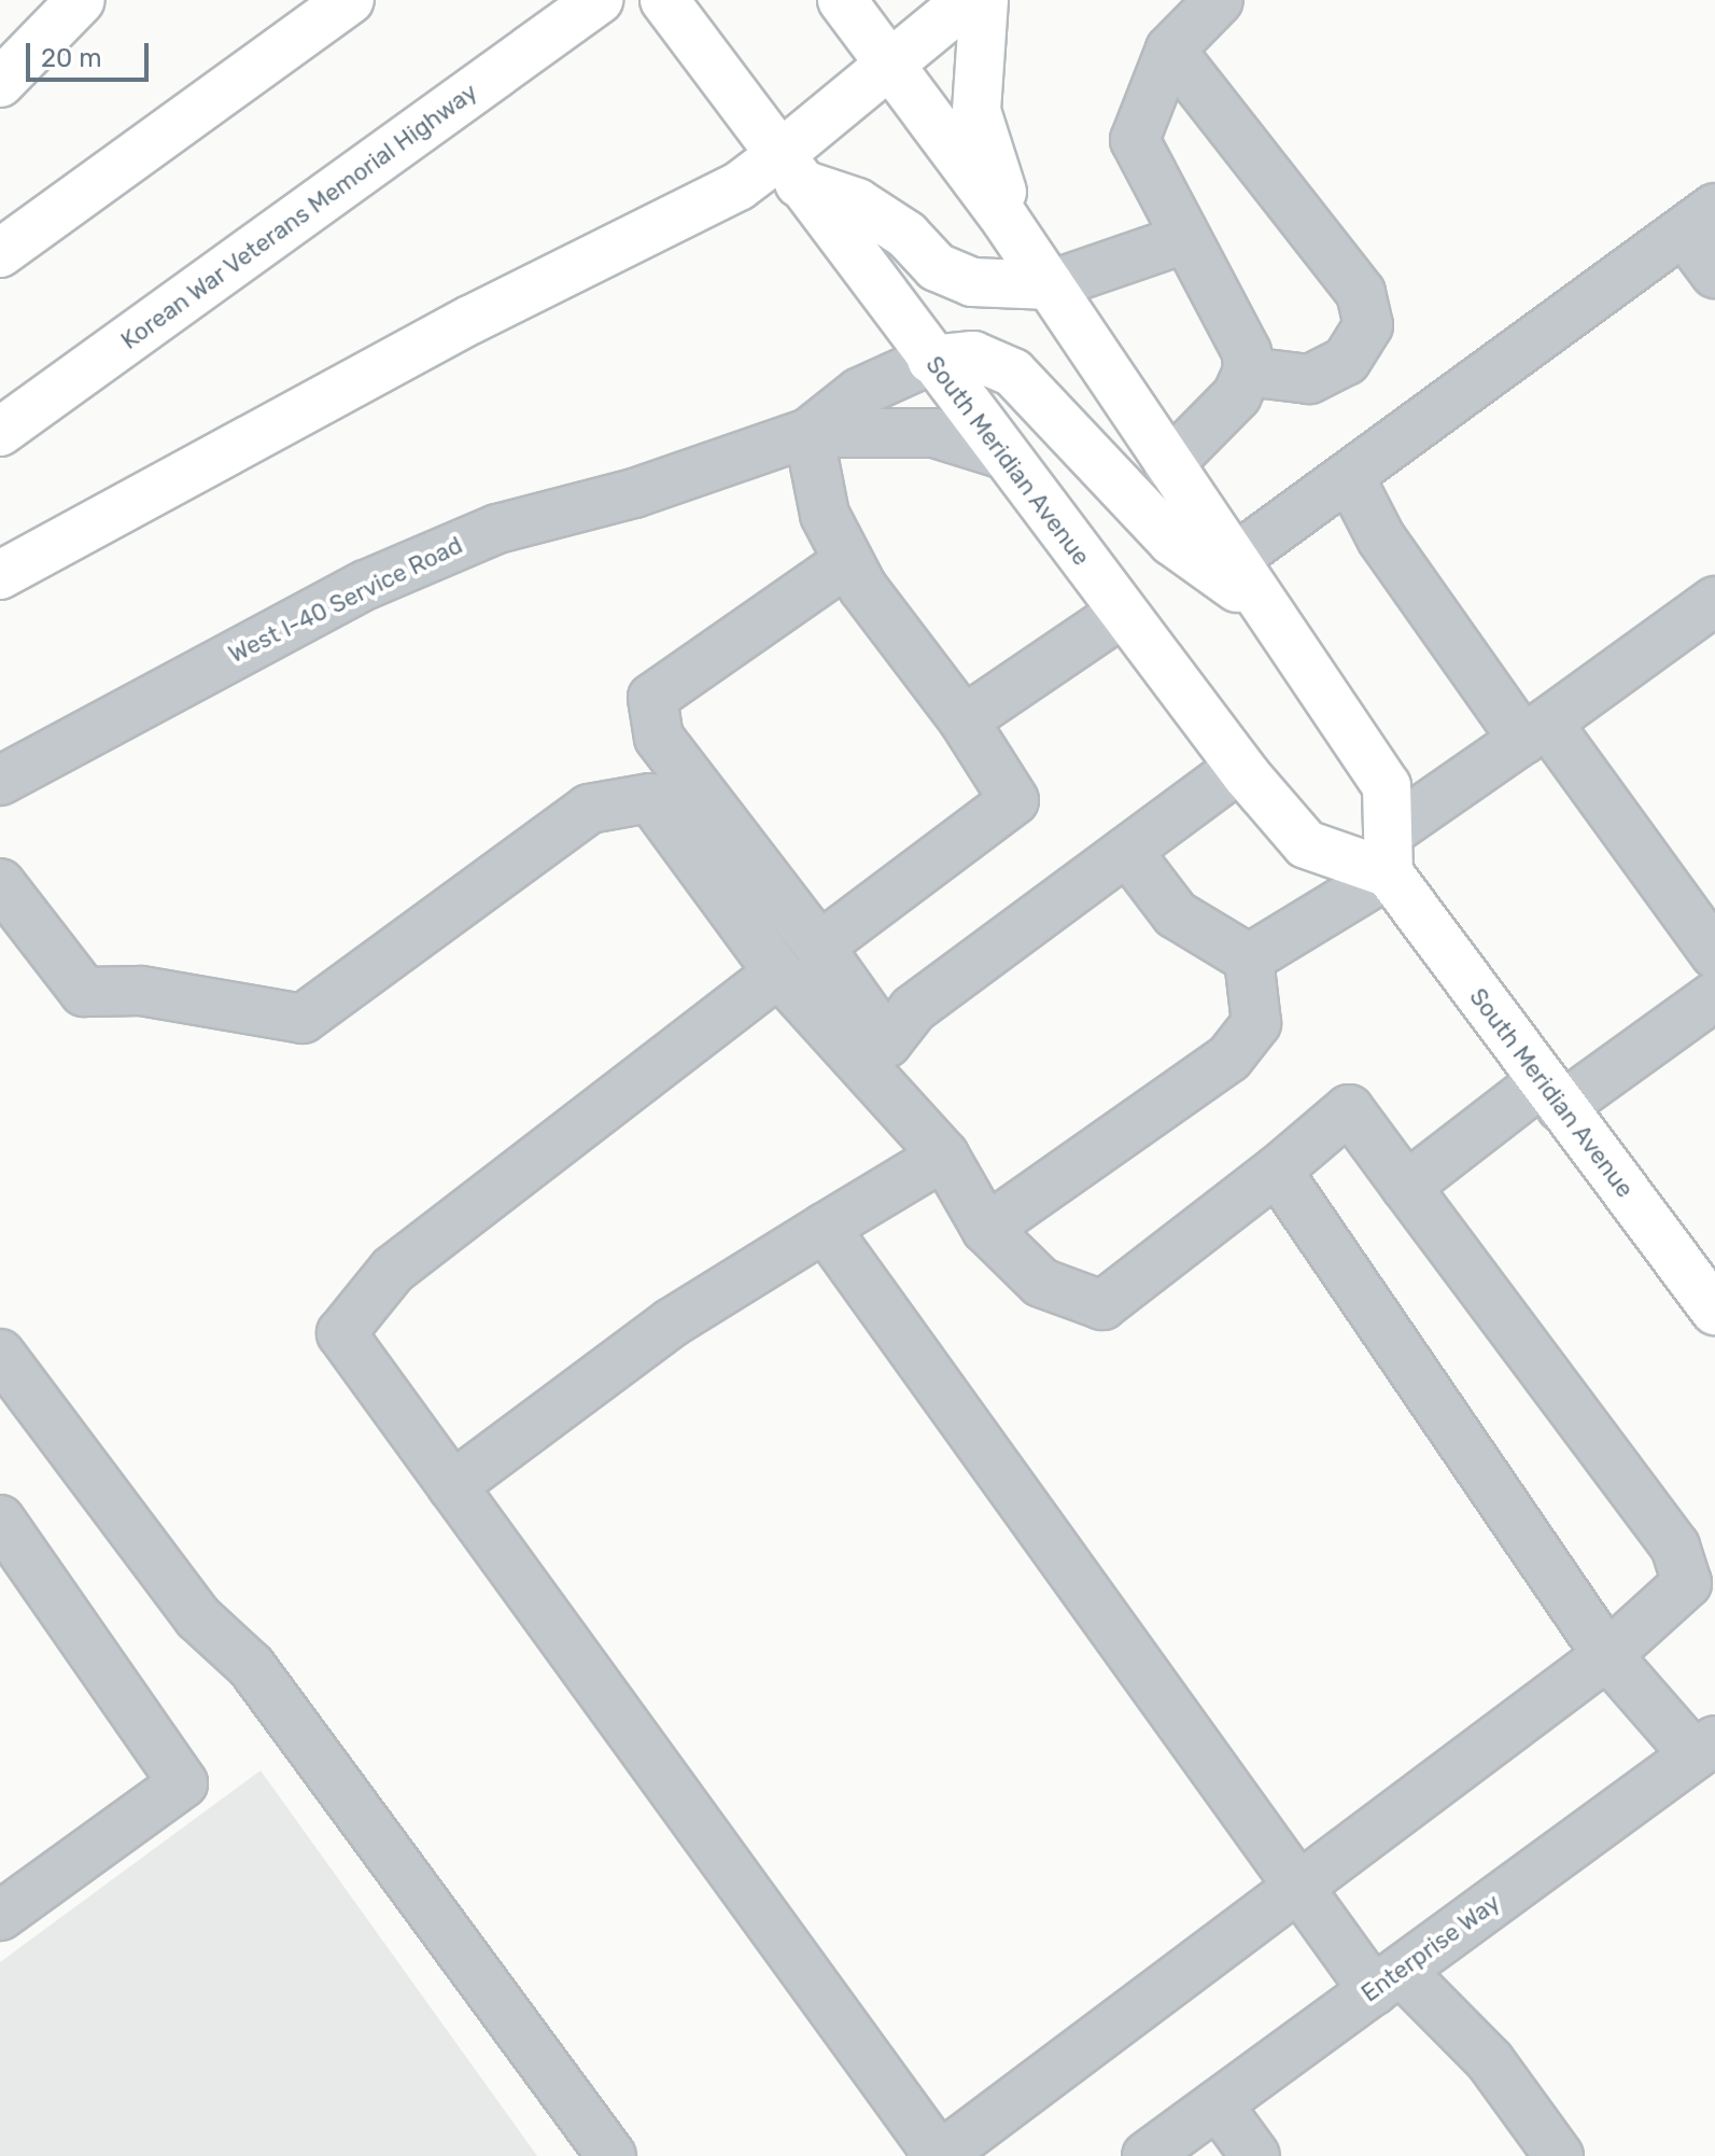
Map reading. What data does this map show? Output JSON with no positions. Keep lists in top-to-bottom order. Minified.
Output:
{"streets":{"main road":["Korean War Veterans Memorial Highway","South Meridian Avenue"],"street":["West I-40 Service Road","Enterprise Way"]},"crossings":[["South Meridian Avenue","West I-40 Service Road"]],"scale_bar":"20 m"}
